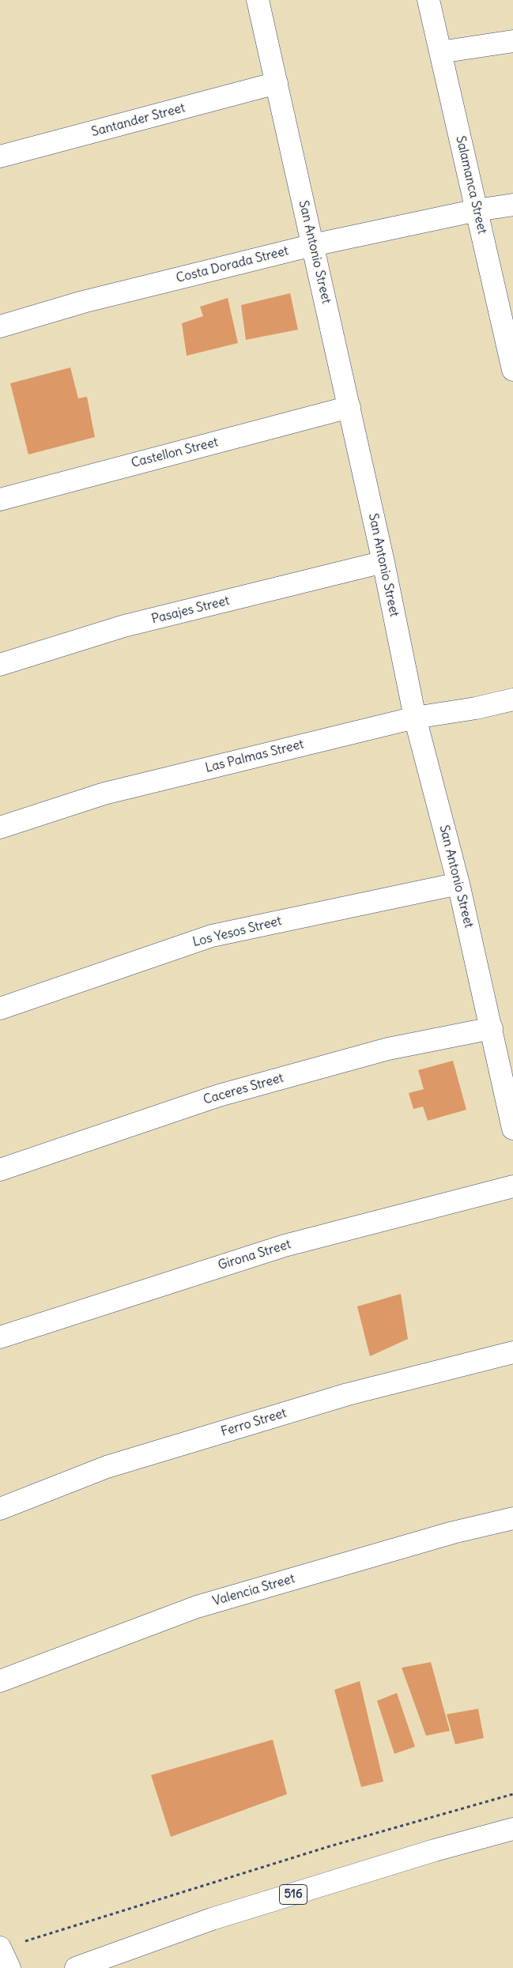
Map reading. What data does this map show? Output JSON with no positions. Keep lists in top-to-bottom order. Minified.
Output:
{"streets":{"street":["Santander Street","Salamanca Street","San Antonio Street","Costa Dorada Street","Castellon Street","Pasajes Street","Las Palmas Street","Los Yesos Street","Caceres Street","Girona Street","Ferro Street","Valencia Street","516"]},"crossings":[["Santander Street","San Antonio Street"],["Salamanca Street","Costa Dorada Street"],["San Antonio Street","Costa Dorada Street"],["San Antonio Street","Castellon Street"],["San Antonio Street","Pasajes Street"],["San Antonio Street","Las Palmas Street"],["San Antonio Street","Los Yesos Street"],["San Antonio Street","Caceres Street"]]}
